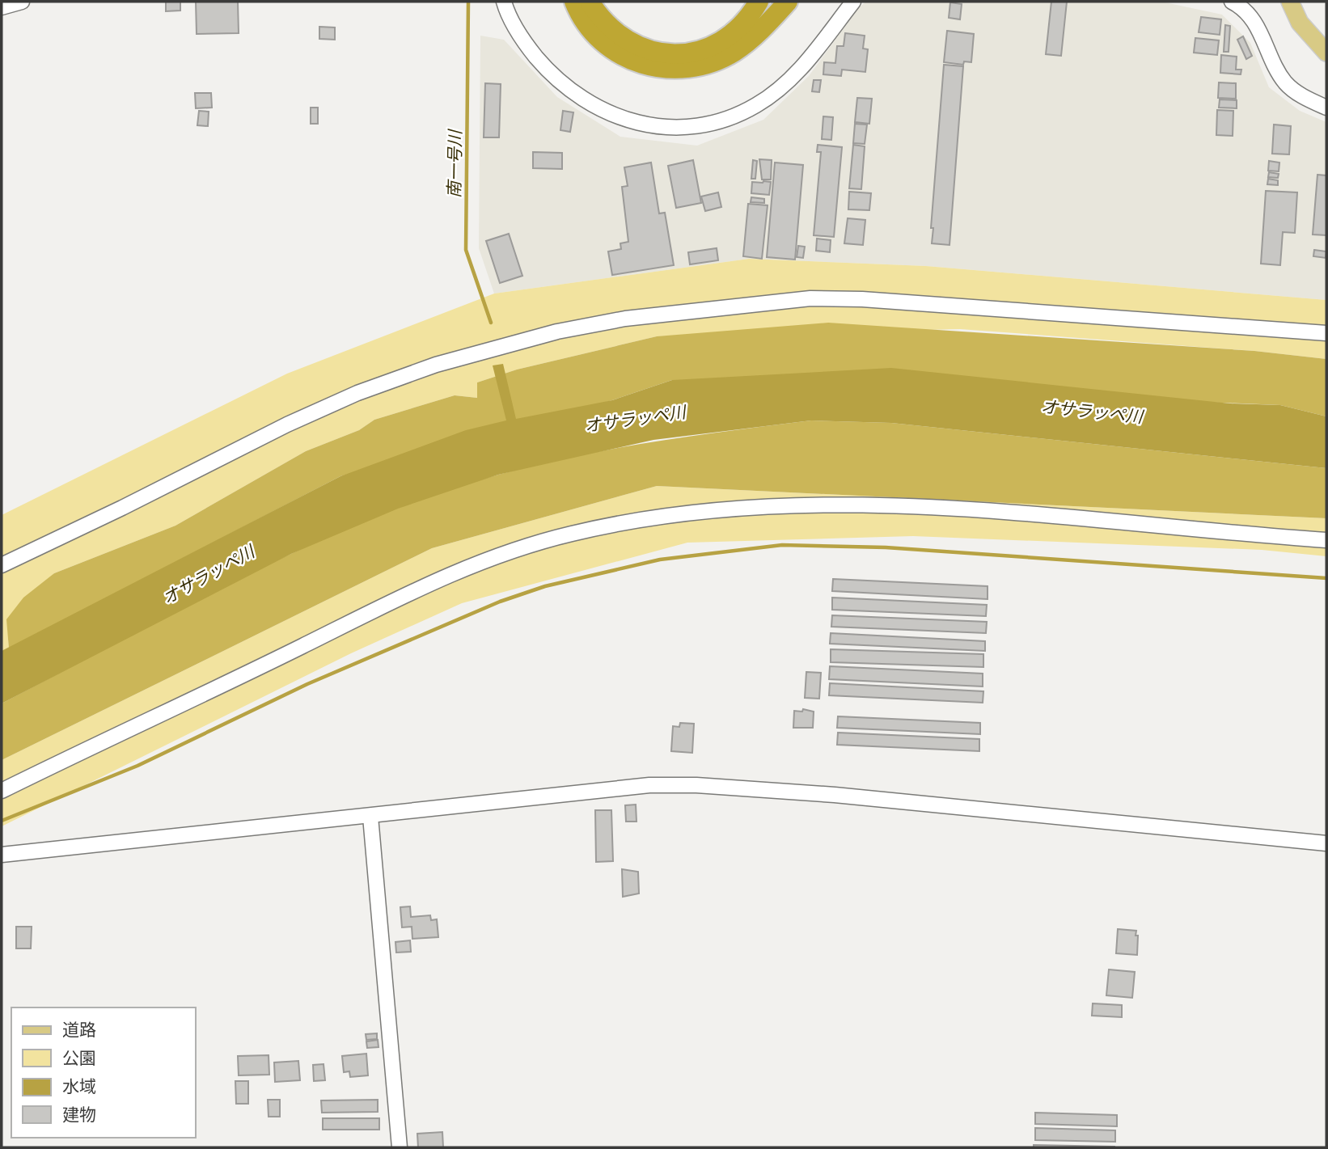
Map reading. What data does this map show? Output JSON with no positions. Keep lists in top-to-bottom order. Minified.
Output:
{"water":["南一号川","オサラッペ川"],"legend":["道路","公園","水域","建物"]}
